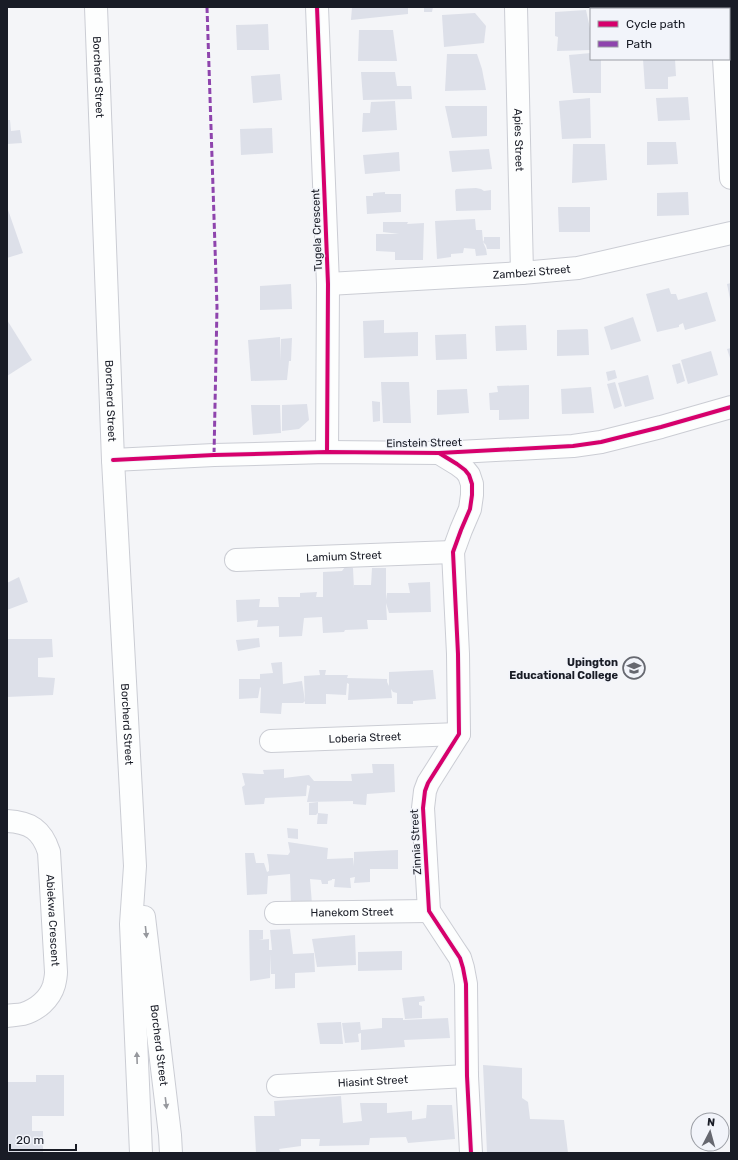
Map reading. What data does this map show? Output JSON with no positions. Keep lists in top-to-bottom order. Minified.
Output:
{"streets":{"main road":["Borcherd Street","Apies Street","Tugela Crescent","Zambezi Street","Einstein Street","Lamium Street","Loberia Street","Zinnia Street","Hanekom Street","Abiekwa Crescent","Hiasint Street"]},"crossings":[["Borcherd Street","Einstein Street"],["Apies Street","Zambezi Street"],["Tugela Crescent","Zambezi Street"],["Tugela Crescent","Einstein Street"],["Loberia Street","Zinnia Street"],["Zinnia Street","Hanekom Street"]],"places":{"school or university":["Upington Educational College"]},"legend":["Cycle path","Path"],"scale_bar":"20 m","north":"top"}
